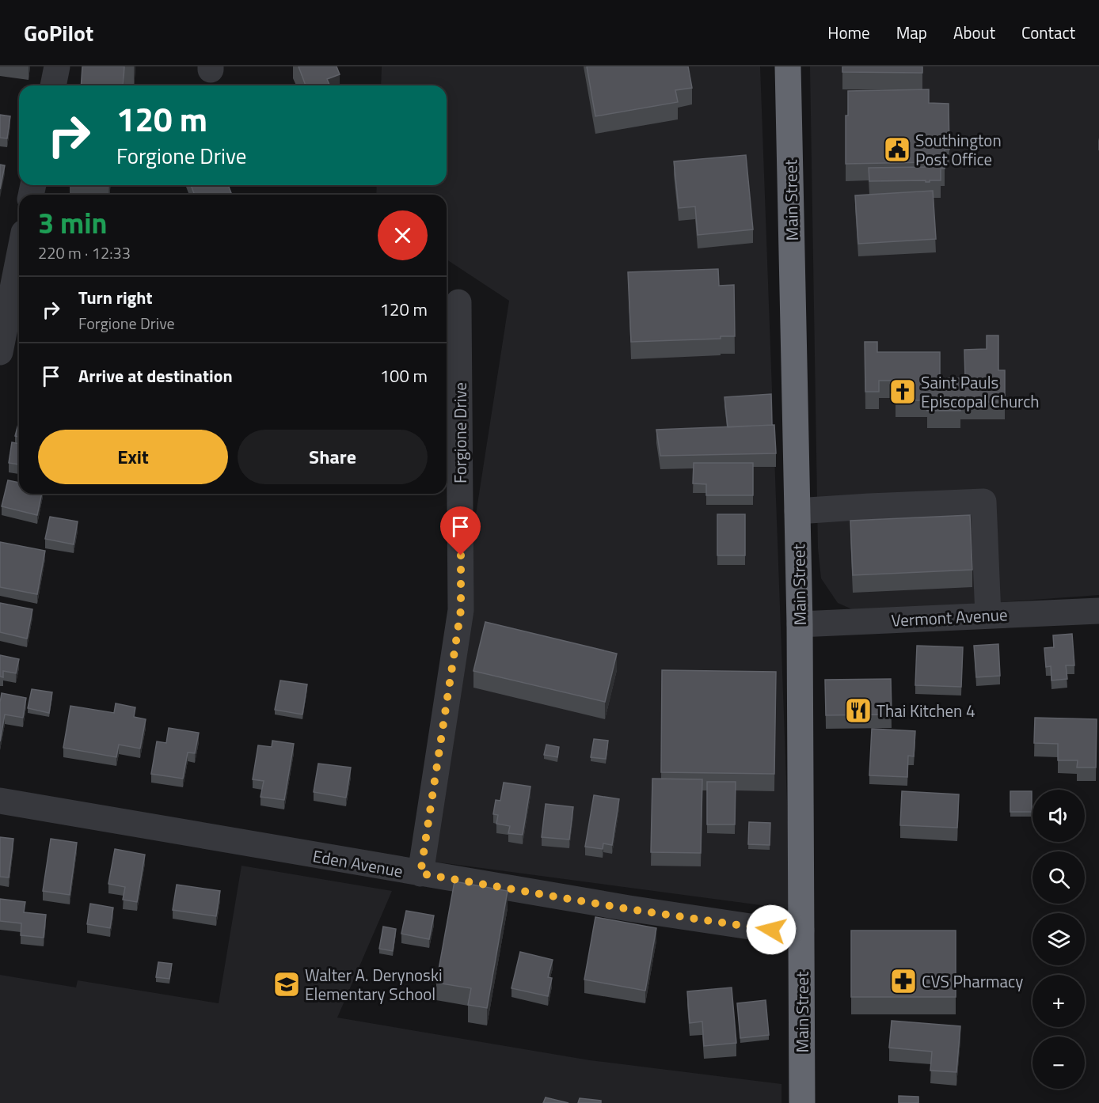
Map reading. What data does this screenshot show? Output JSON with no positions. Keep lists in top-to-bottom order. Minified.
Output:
{"streets":{"highway":["Main Street"],"street":["Forgione Drive","Vermont Avenue","Eden Avenue"]},"crossings":[["Main Street","Vermont Avenue"],["Main Street","Eden Avenue"],["Forgione Drive","Eden Avenue"]],"places":{"public building":["Southington Post Office"],"church":["Saint Pauls Episcopal Church"],"restaurant":["Thai Kitchen 4"],"pharmacy":["CVS Pharmacy"],"school or university":["Walter A. Derynoski Elementary School"]},"page":{"header":"GoPilot","nav":["Home","Map","About","Contact"],"turn":["120 m","Forgione Drive"],"heading":["3 min","220 m · 12:33"],"list":[{"name":"Turn right","note":"Forgione Drive","value":"120 m"},{"name":"Arrive at destination","value":"100 m"}],"buttons":["Exit","Share"],"map_buttons":["+","−"]}}
